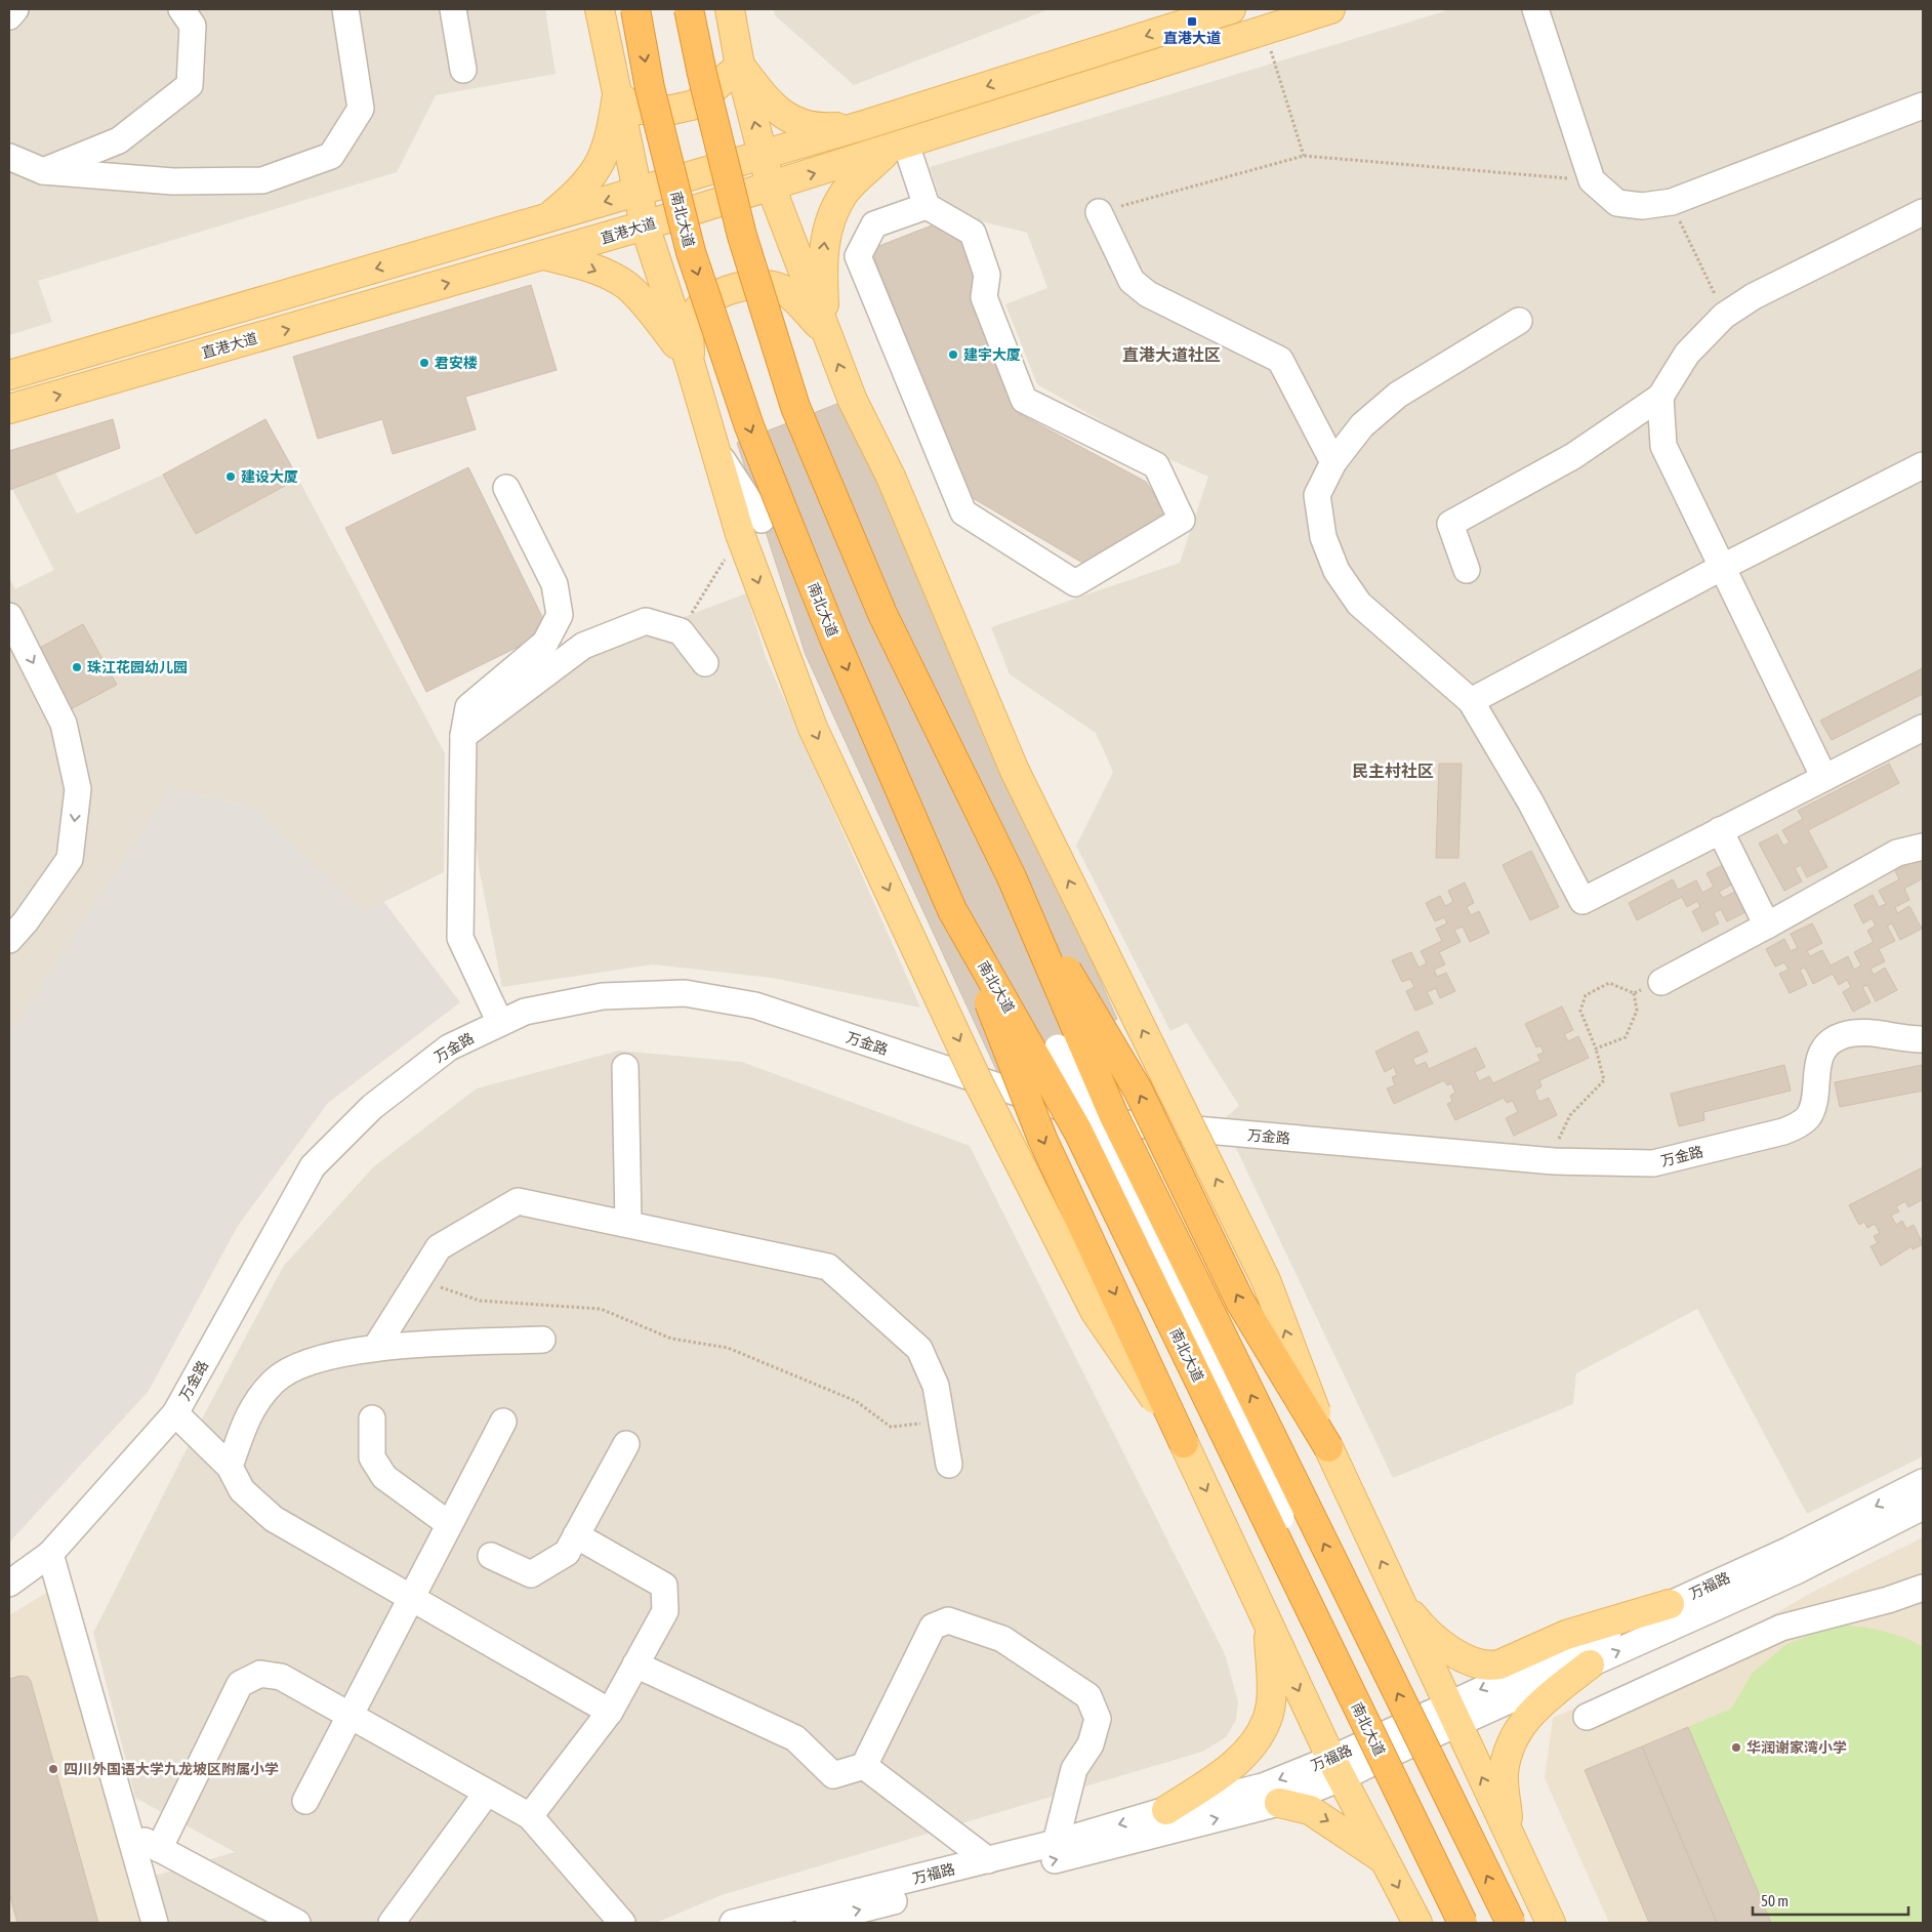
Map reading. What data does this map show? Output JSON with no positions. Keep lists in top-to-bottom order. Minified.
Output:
{"streets":{"highway":["南北大道"],"main road":["直港大道"],"street":["万金路","万福路"]},"districts":["直港大道社区","民主村社区"],"places":{"transit":["直港大道"],"other":["建宇大厦","君安楼","建设大厦","珠江花园幼儿园","华润谢家湾小学","四川外国语大学九龙坡区附属小学"]},"scale_bar":"50 m"}
